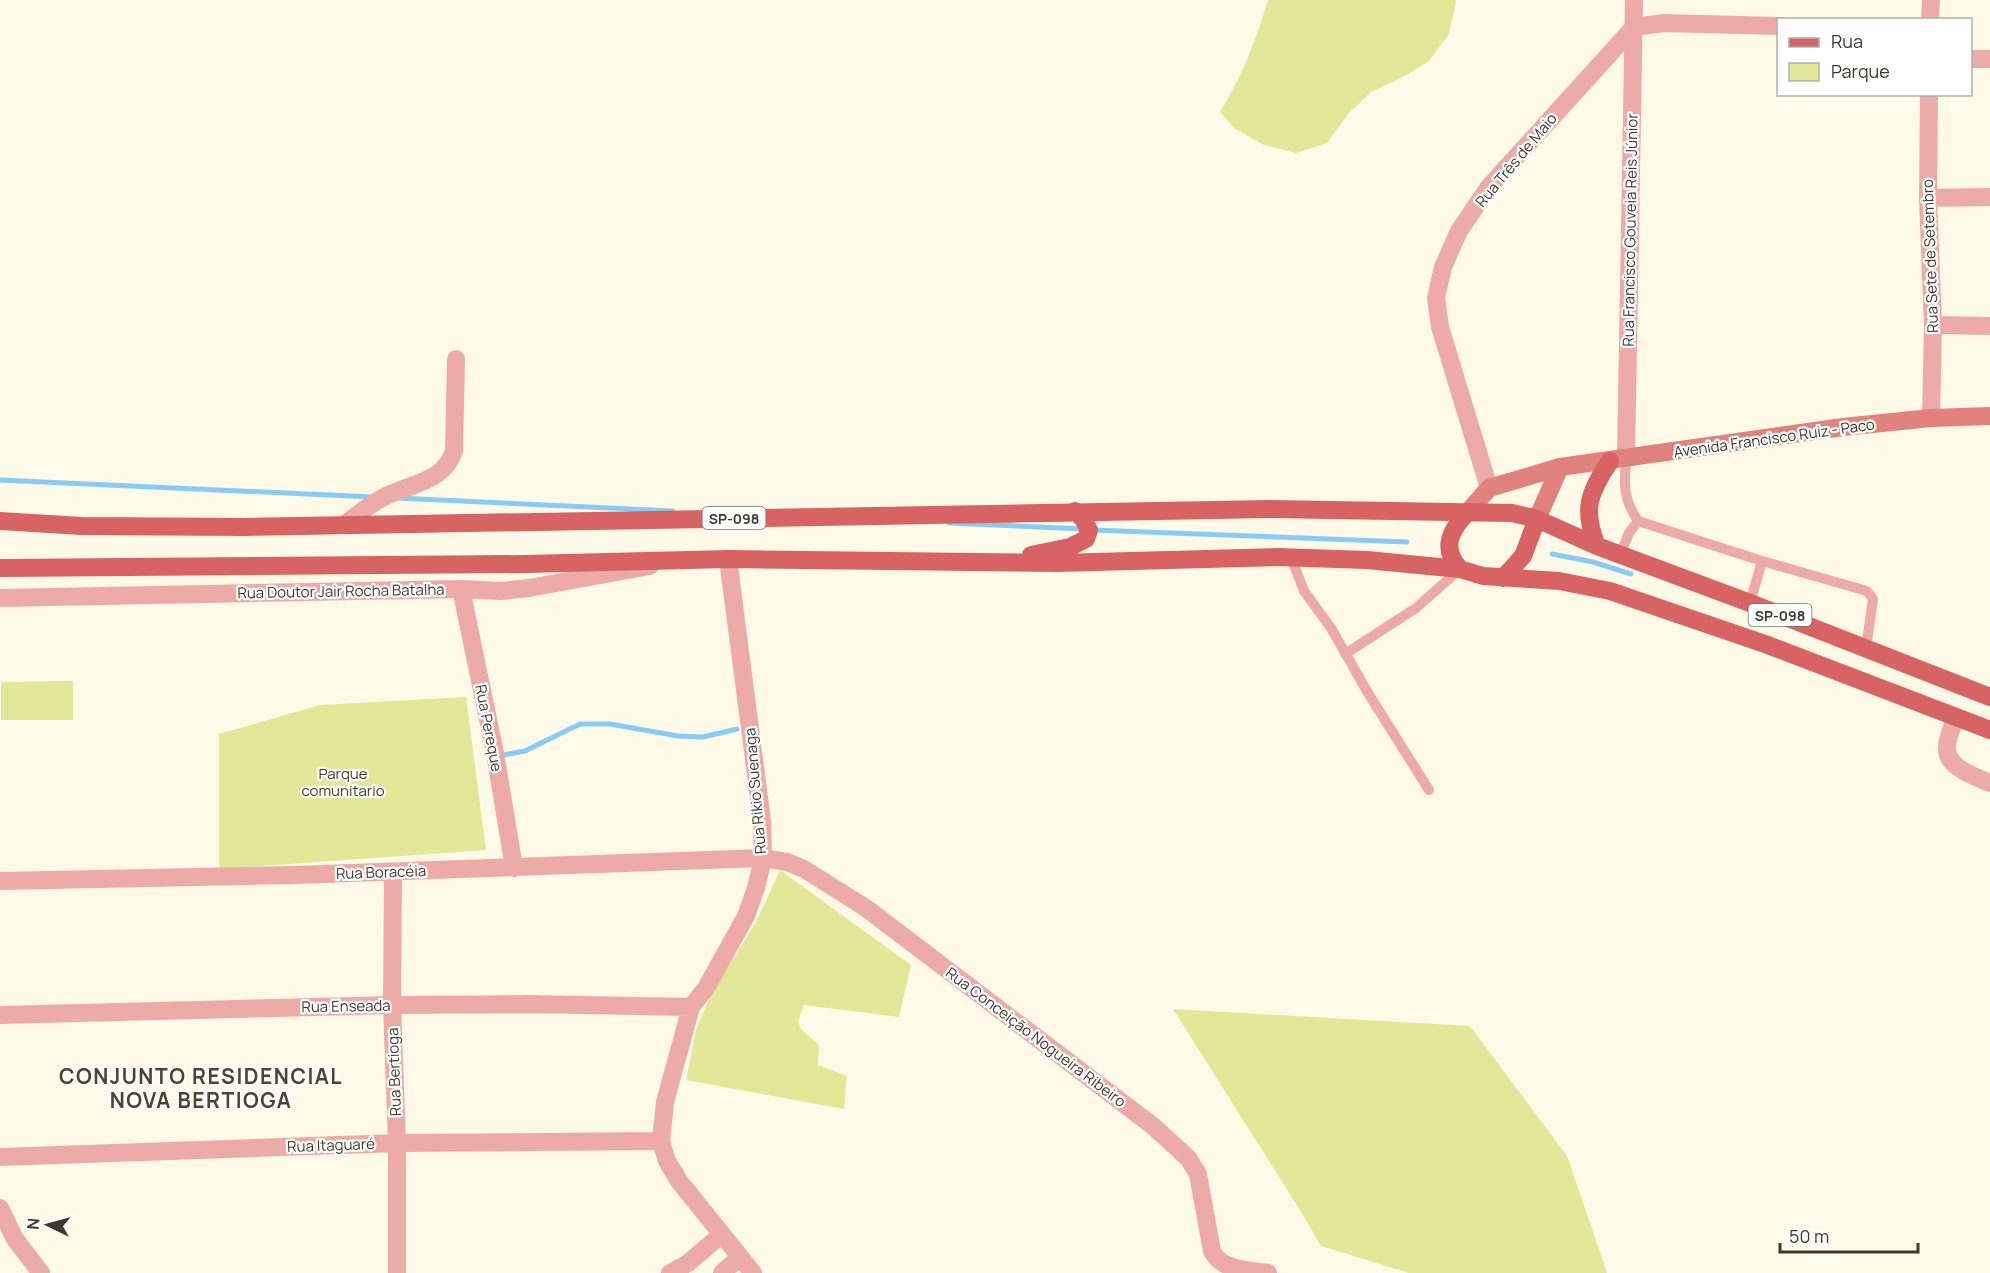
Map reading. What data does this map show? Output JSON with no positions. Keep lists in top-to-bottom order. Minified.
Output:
{"streets":{"main road":["SP-098"],"street":["Rua Três de Maio","Rua Francisco Gouveia Reis Júnior","Rua Sete de Setembro","Avenida Francisco Ruiz - Paco","Rua Doutor Jair Rocha Batalha","Rua Pereque","Rua Rikio Suenaga","Rua Boracéia","Rua Enseada","Rua Conceição Nogueira Ribeiro","Rua Bertioga","Rua Itaguaré"]},"crossings":[["Rua Três de Maio","Rua Francisco Gouveia Reis Júnior"],["Rua Três de Maio","Avenida Francisco Ruiz - Paco"],["Rua Francisco Gouveia Reis Júnior","Avenida Francisco Ruiz - Paco"],["Rua Sete de Setembro","Avenida Francisco Ruiz - Paco"],["SP-098","Rua Doutor Jair Rocha Batalha"],["SP-098","Rua Rikio Suenaga"],["Rua Doutor Jair Rocha Batalha","Rua Pereque"],["Rua Pereque","Rua Boracéia"],["Rua Rikio Suenaga","Rua Boracéia"],["Rua Rikio Suenaga","Rua Enseada"],["Rua Rikio Suenaga","Rua Conceição Nogueira Ribeiro"],["Rua Rikio Suenaga","Rua Itaguaré"],["Rua Boracéia","Rua Conceição Nogueira Ribeiro"],["Rua Boracéia","Rua Bertioga"],["Rua Enseada","Rua Bertioga"],["Rua Bertioga","Rua Itaguaré"]],"districts":["CONJUNTO RESIDENCIAL NOVA BERTIOGA"],"parks":["Parque comunitario"],"legend":["Rua","Parque"],"scale_bar":"50 m","north":"left"}
